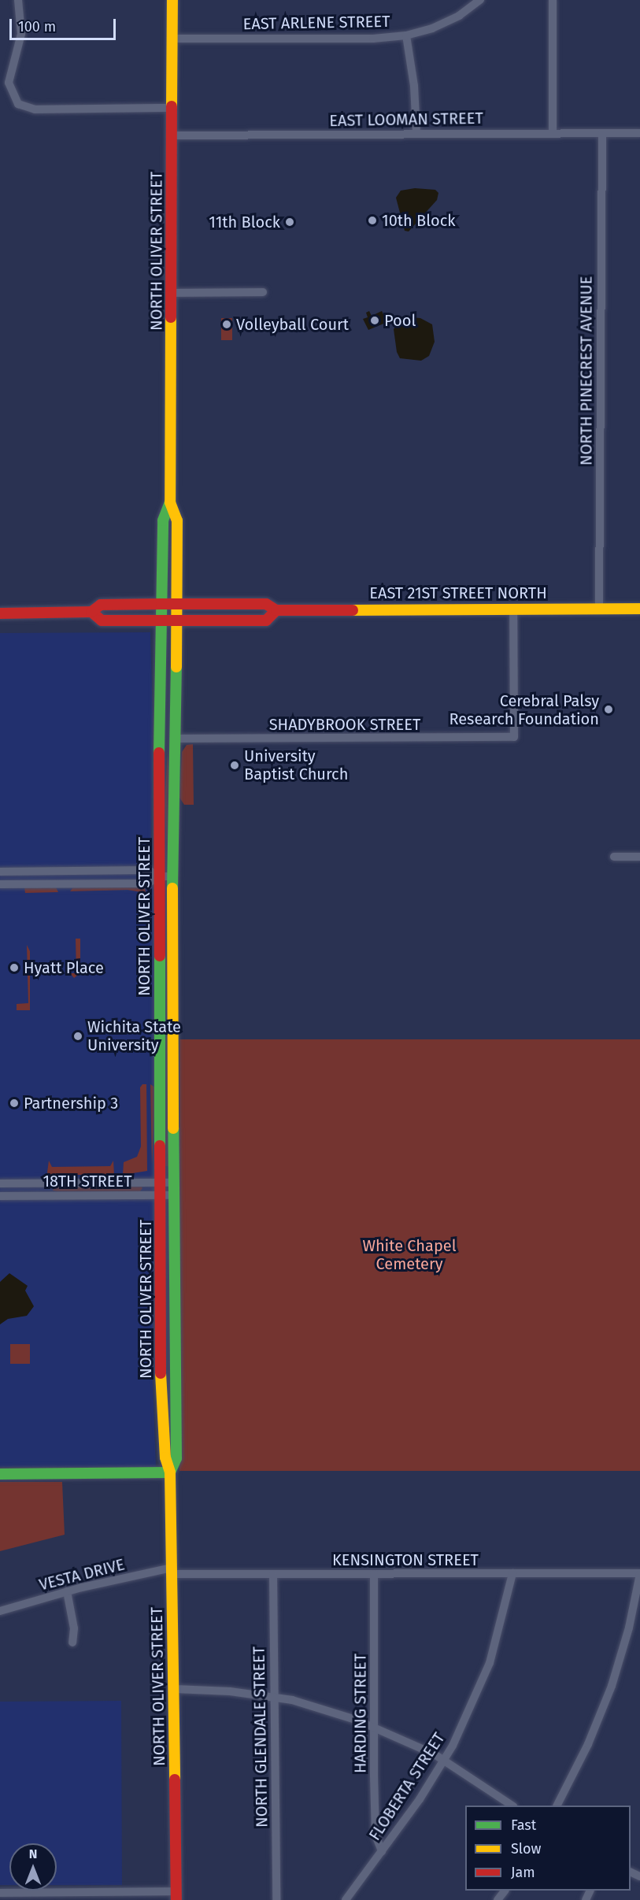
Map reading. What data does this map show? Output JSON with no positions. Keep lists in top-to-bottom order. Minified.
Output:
{"streets":{"main road":["NORTH OLIVER STREET","EAST 21ST STREET NORTH"],"street":["EAST ARLENE STREET","EAST LOOMAN STREET","NORTH PINECREST AVENUE","SHADYBROOK STREET","18TH STREET","KENSINGTON STREET","VESTA DRIVE","HARDING STREET","NORTH GLENDALE STREET","FLOBERTA STREET"]},"crossings":[["EAST ARLENE STREET","NORTH OLIVER STREET"],["EAST LOOMAN STREET","NORTH OLIVER STREET"],["EAST LOOMAN STREET","NORTH PINECREST AVENUE"],["NORTH OLIVER STREET","EAST 21ST STREET NORTH"],["NORTH OLIVER STREET","SHADYBROOK STREET"],["NORTH OLIVER STREET","18TH STREET"],["NORTH OLIVER STREET","KENSINGTON STREET"],["NORTH OLIVER STREET","VESTA DRIVE"],["NORTH PINECREST AVENUE","EAST 21ST STREET NORTH"],["EAST 21ST STREET NORTH","SHADYBROOK STREET"],["KENSINGTON STREET","VESTA DRIVE"],["KENSINGTON STREET","HARDING STREET"],["KENSINGTON STREET","NORTH GLENDALE STREET"],["KENSINGTON STREET","FLOBERTA STREET"],["HARDING STREET","FLOBERTA STREET"]],"parks":["White Chapel Cemetery"],"places":["10th Block","11th Block","Pool","Volleyball Court","Cerebral Palsy Research Foundation","University Baptist Church","Hyatt Place","Wichita State University","Partnership 3"],"legend":["Fast","Slow","Jam"],"scale_bar":"100 m","north":"top"}
